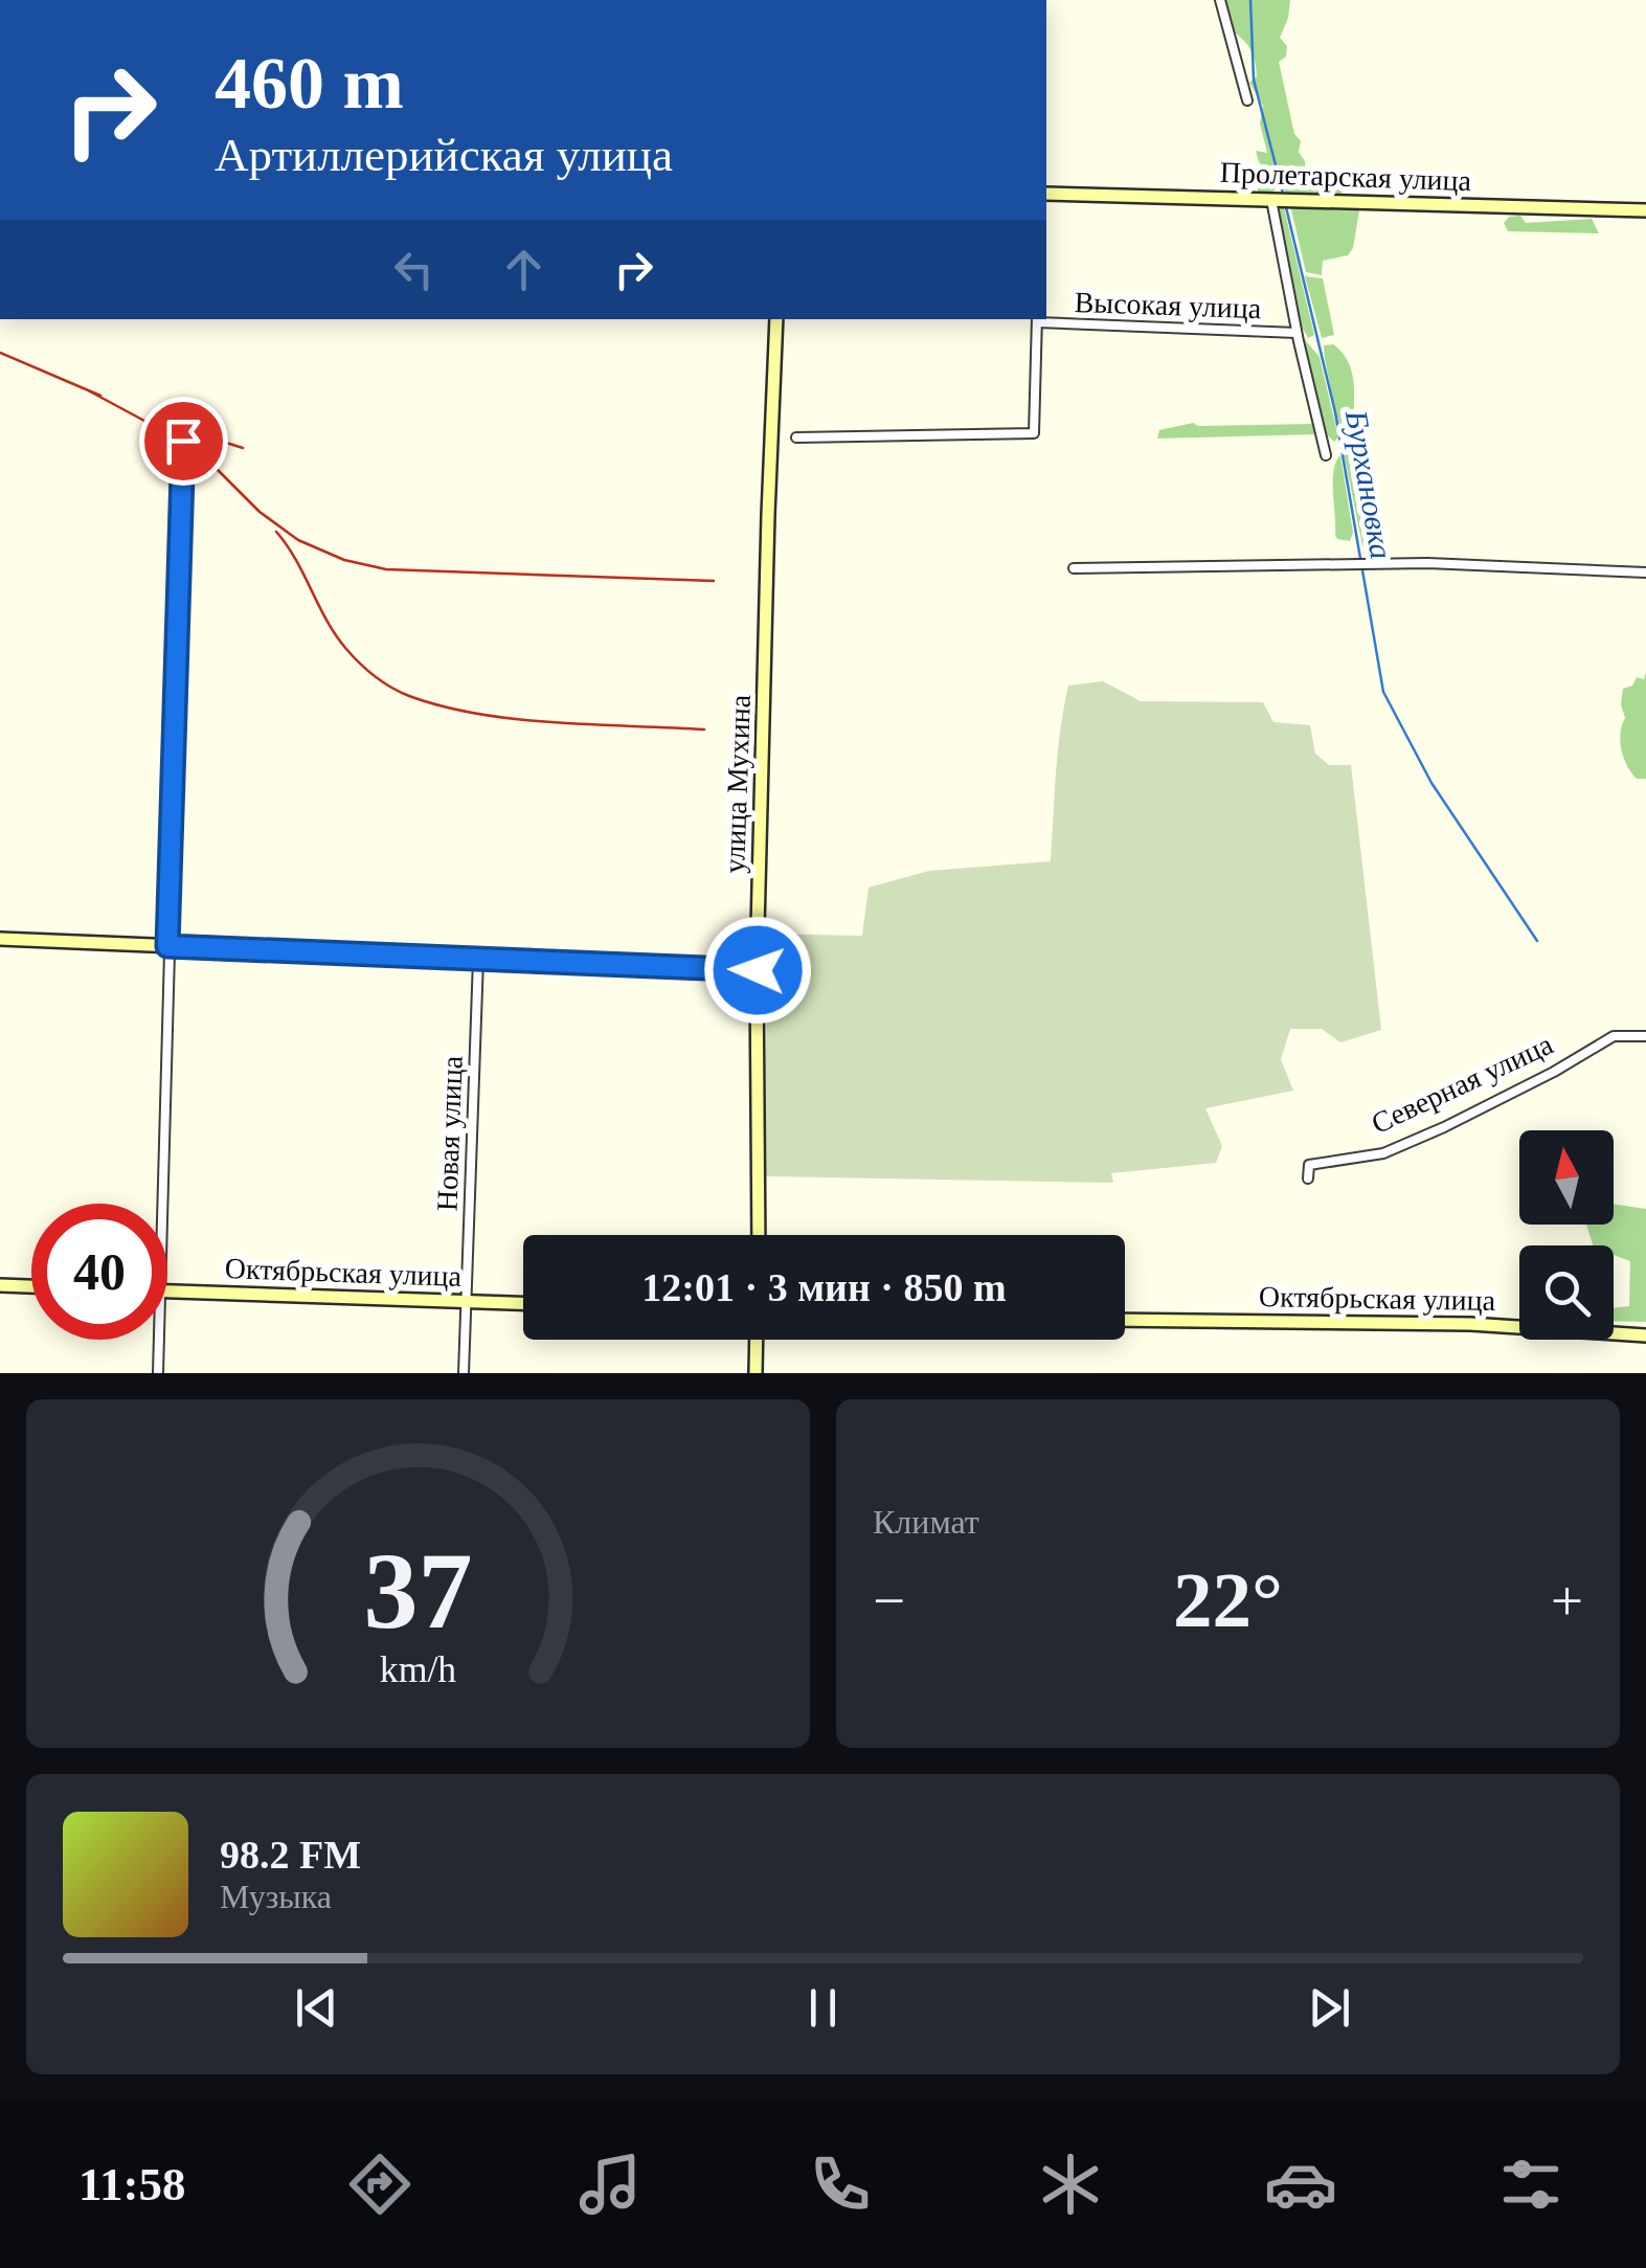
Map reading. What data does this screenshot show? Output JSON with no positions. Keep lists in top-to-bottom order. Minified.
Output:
{"streets":{"main road":["Пролетарская улица","улица Мухина","Октябрьская улица"],"street":["Высокая улица","Северная улица","Новая улица"]},"crossings":[["Новая улица","Октябрьская улица"]],"water":["Бурхановка"],"north":"top","page":{"turn":["460 m","Артиллерийская улица"],"limit":"40","trip":"12:01 · 3 мин · 850 m","tile":"Климат","heat":["−","22°","+"],"song":["98.2 FM","Музыка"],"tabs":"11:58","gauge":["37","km/h"]}}
